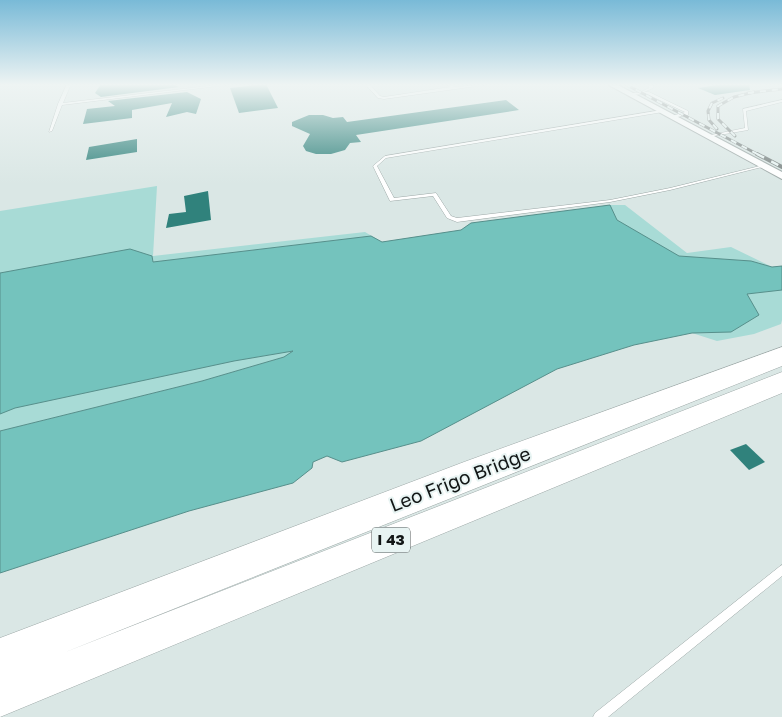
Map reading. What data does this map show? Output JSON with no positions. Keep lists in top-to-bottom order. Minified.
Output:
{"streets":{"highway":["Leo Frigo Bridge","I 43"]}}
